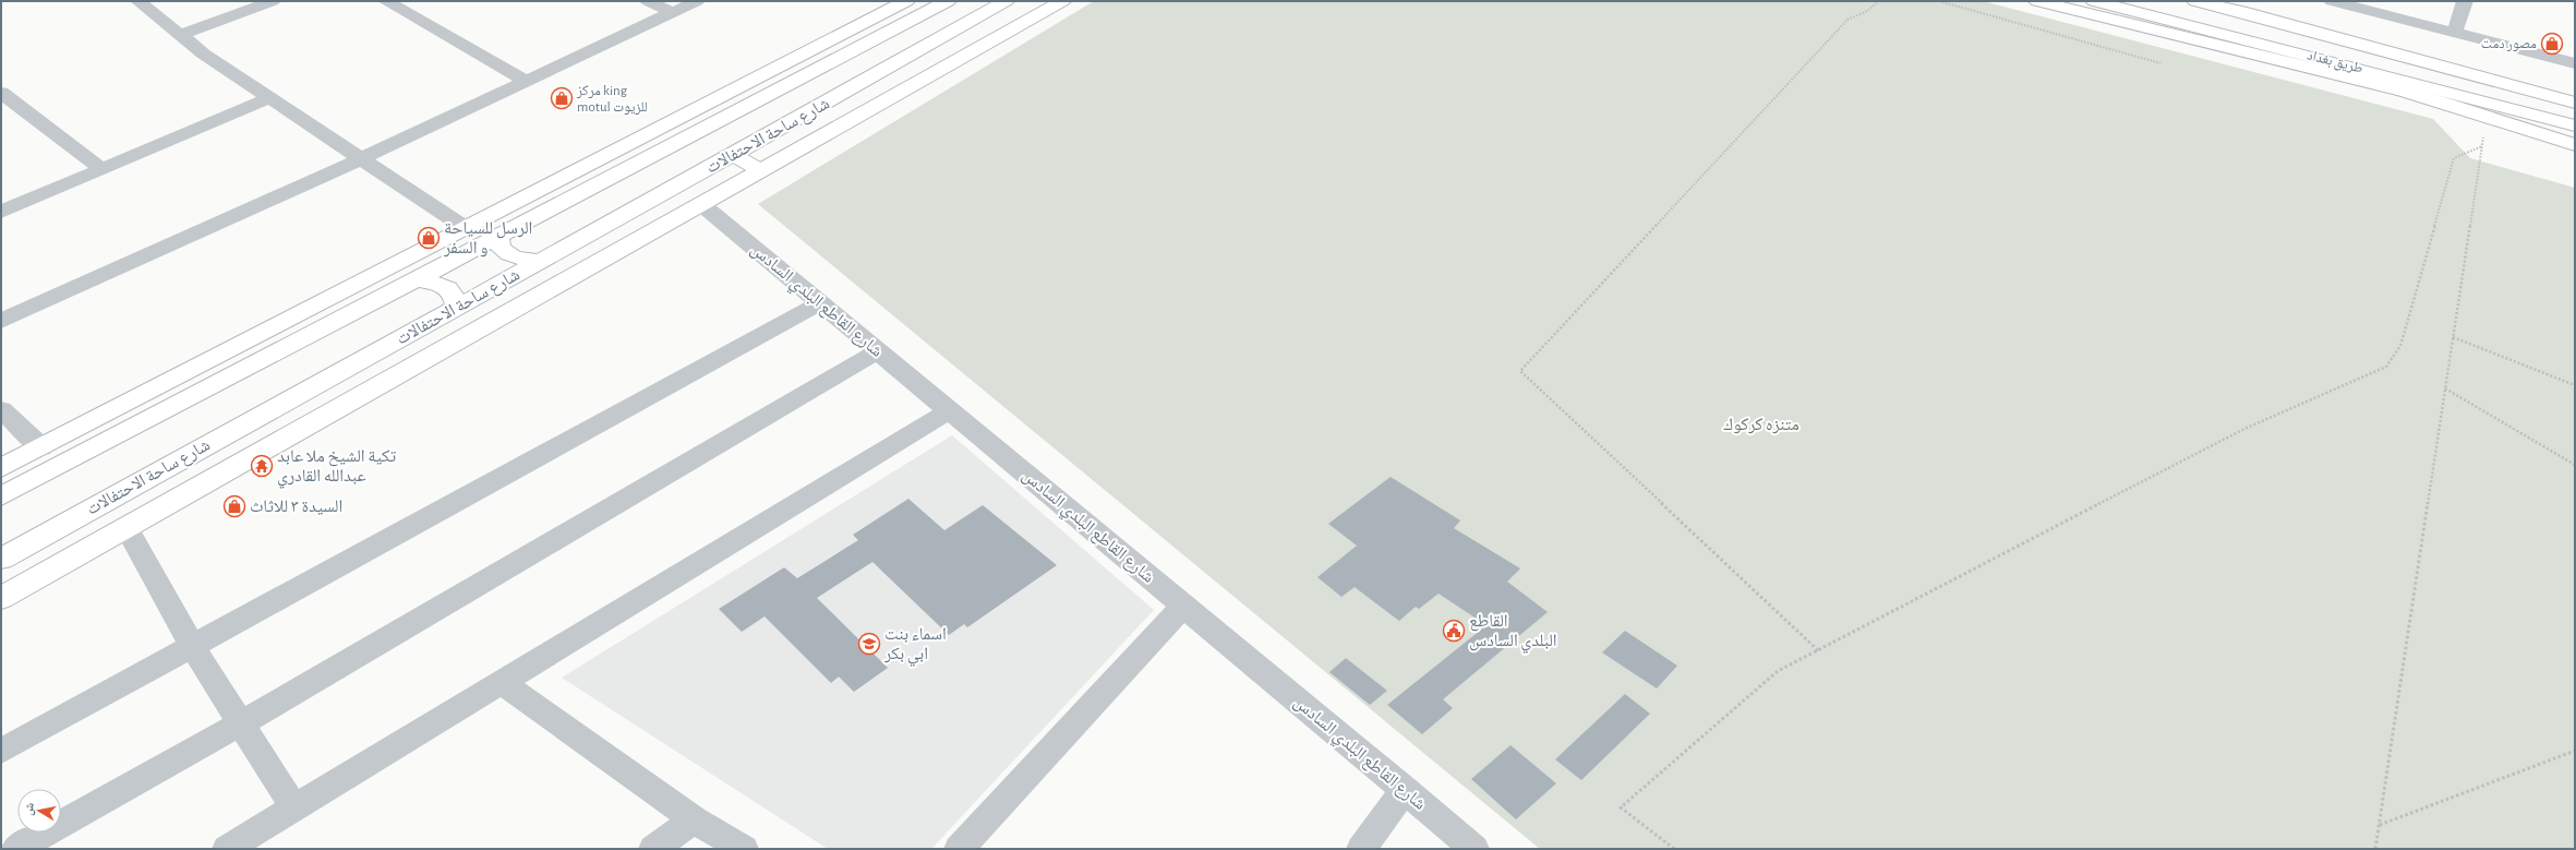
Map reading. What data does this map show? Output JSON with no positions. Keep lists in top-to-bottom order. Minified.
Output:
{"streets":{"main road":["طريق بغداد","شارع ساحة الاحتفالات"],"street":["شارع القاطع البلدي السادس"]},"parks":["متنزه كركوك"],"places":{"shop":["مصور دمت","مركز king motul للزيوت","الرسل للسياحة و السفر","السيدة ٣ للاثاث"],"temple":["تكية الشيخ ملا عابد عبدالله القادري"],"public building":["القاطع البلدي السادس"],"school or university":["اسماء بنت ابي بكر"]},"north":"left"}
